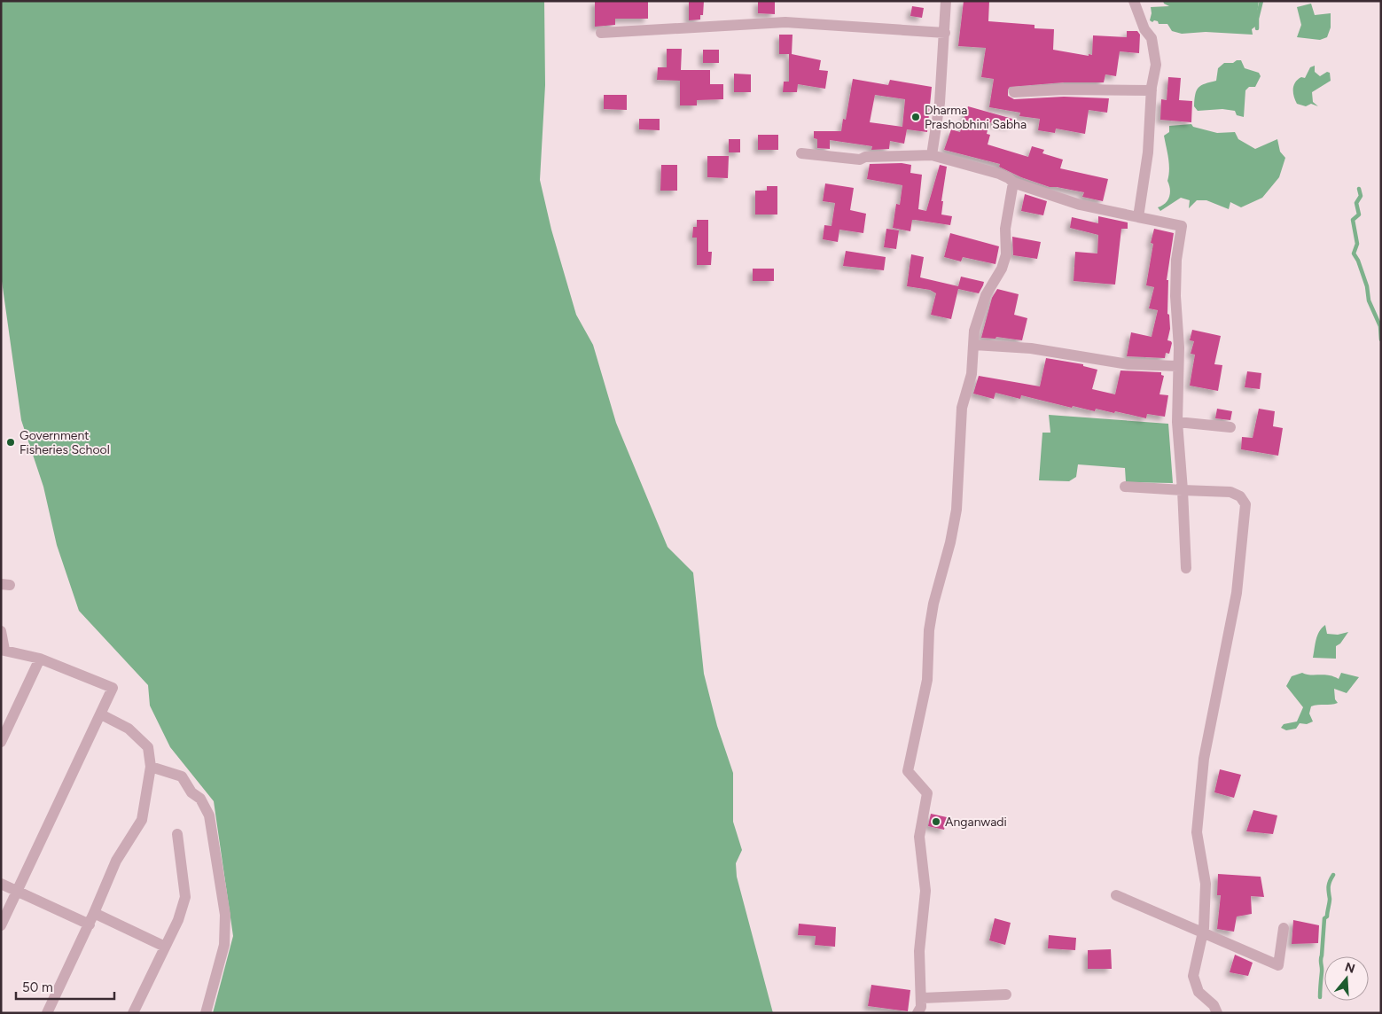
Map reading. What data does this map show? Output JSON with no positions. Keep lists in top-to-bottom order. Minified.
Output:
{"places":["Dharma Prashobhini Sabha","Government Fisheries School","Anganwadi"],"scale_bar":"50 m","north":"top"}
